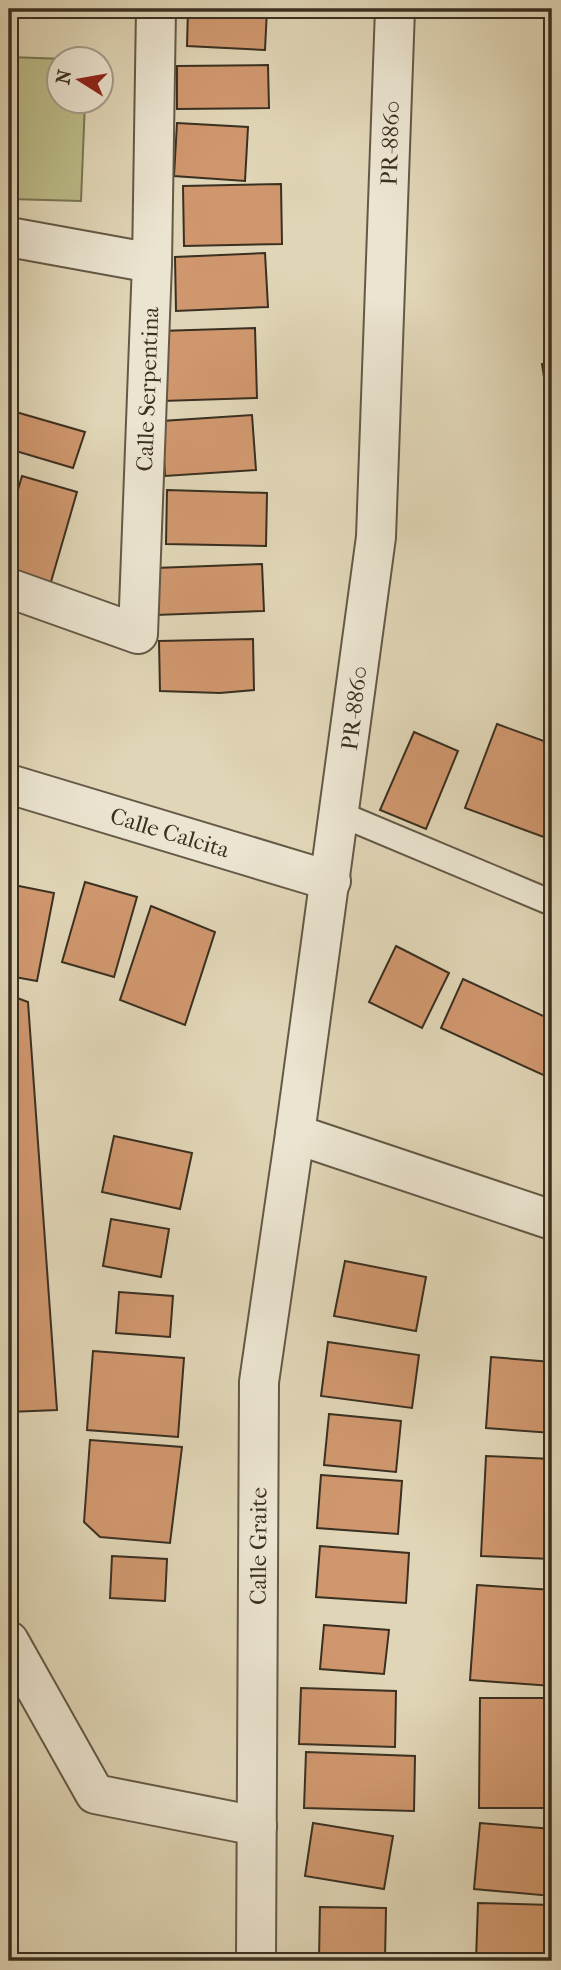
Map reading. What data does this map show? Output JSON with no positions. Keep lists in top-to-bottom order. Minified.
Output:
{"streets":{"street":["PR-8860","Calle Serpentina","Calle Calcita","Calle Graite"]},"crossings":[["PR-8860","Calle Calcita"],["PR-8860","Calle Graite"]],"north":"left"}
